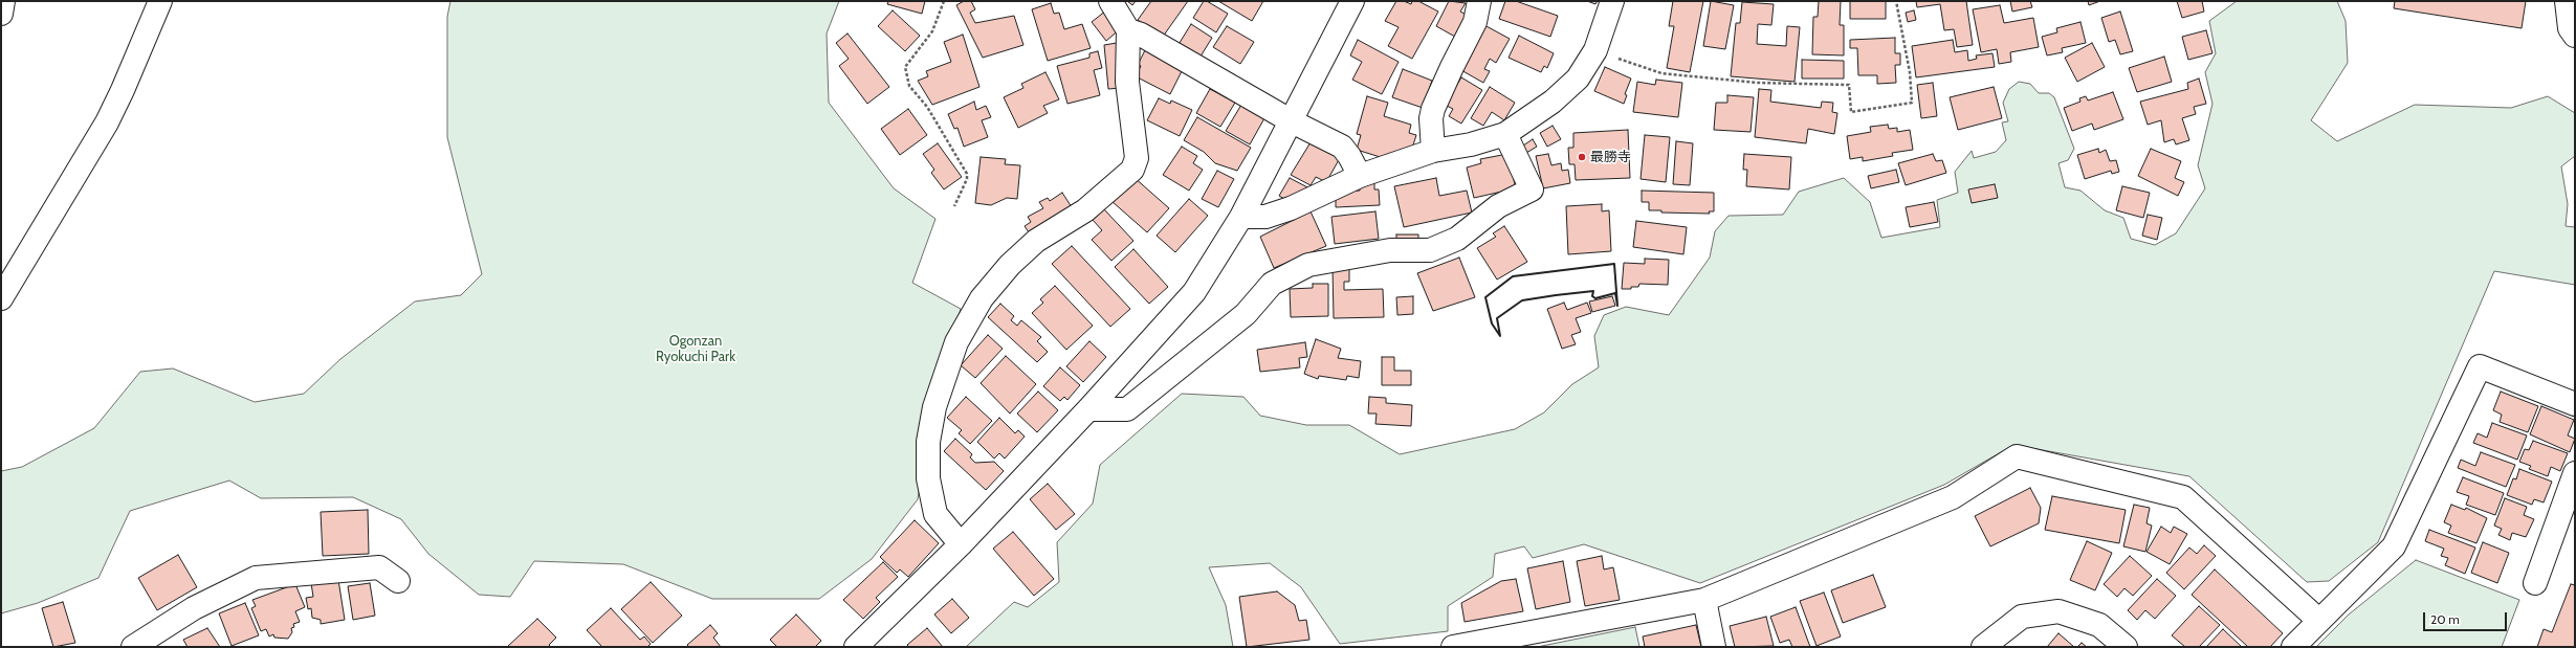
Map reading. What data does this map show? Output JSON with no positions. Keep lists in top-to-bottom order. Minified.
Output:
{"parks":["Ogonzan Ryokuchi Park"],"places":["最勝寺"],"scale_bar":"20 m"}
